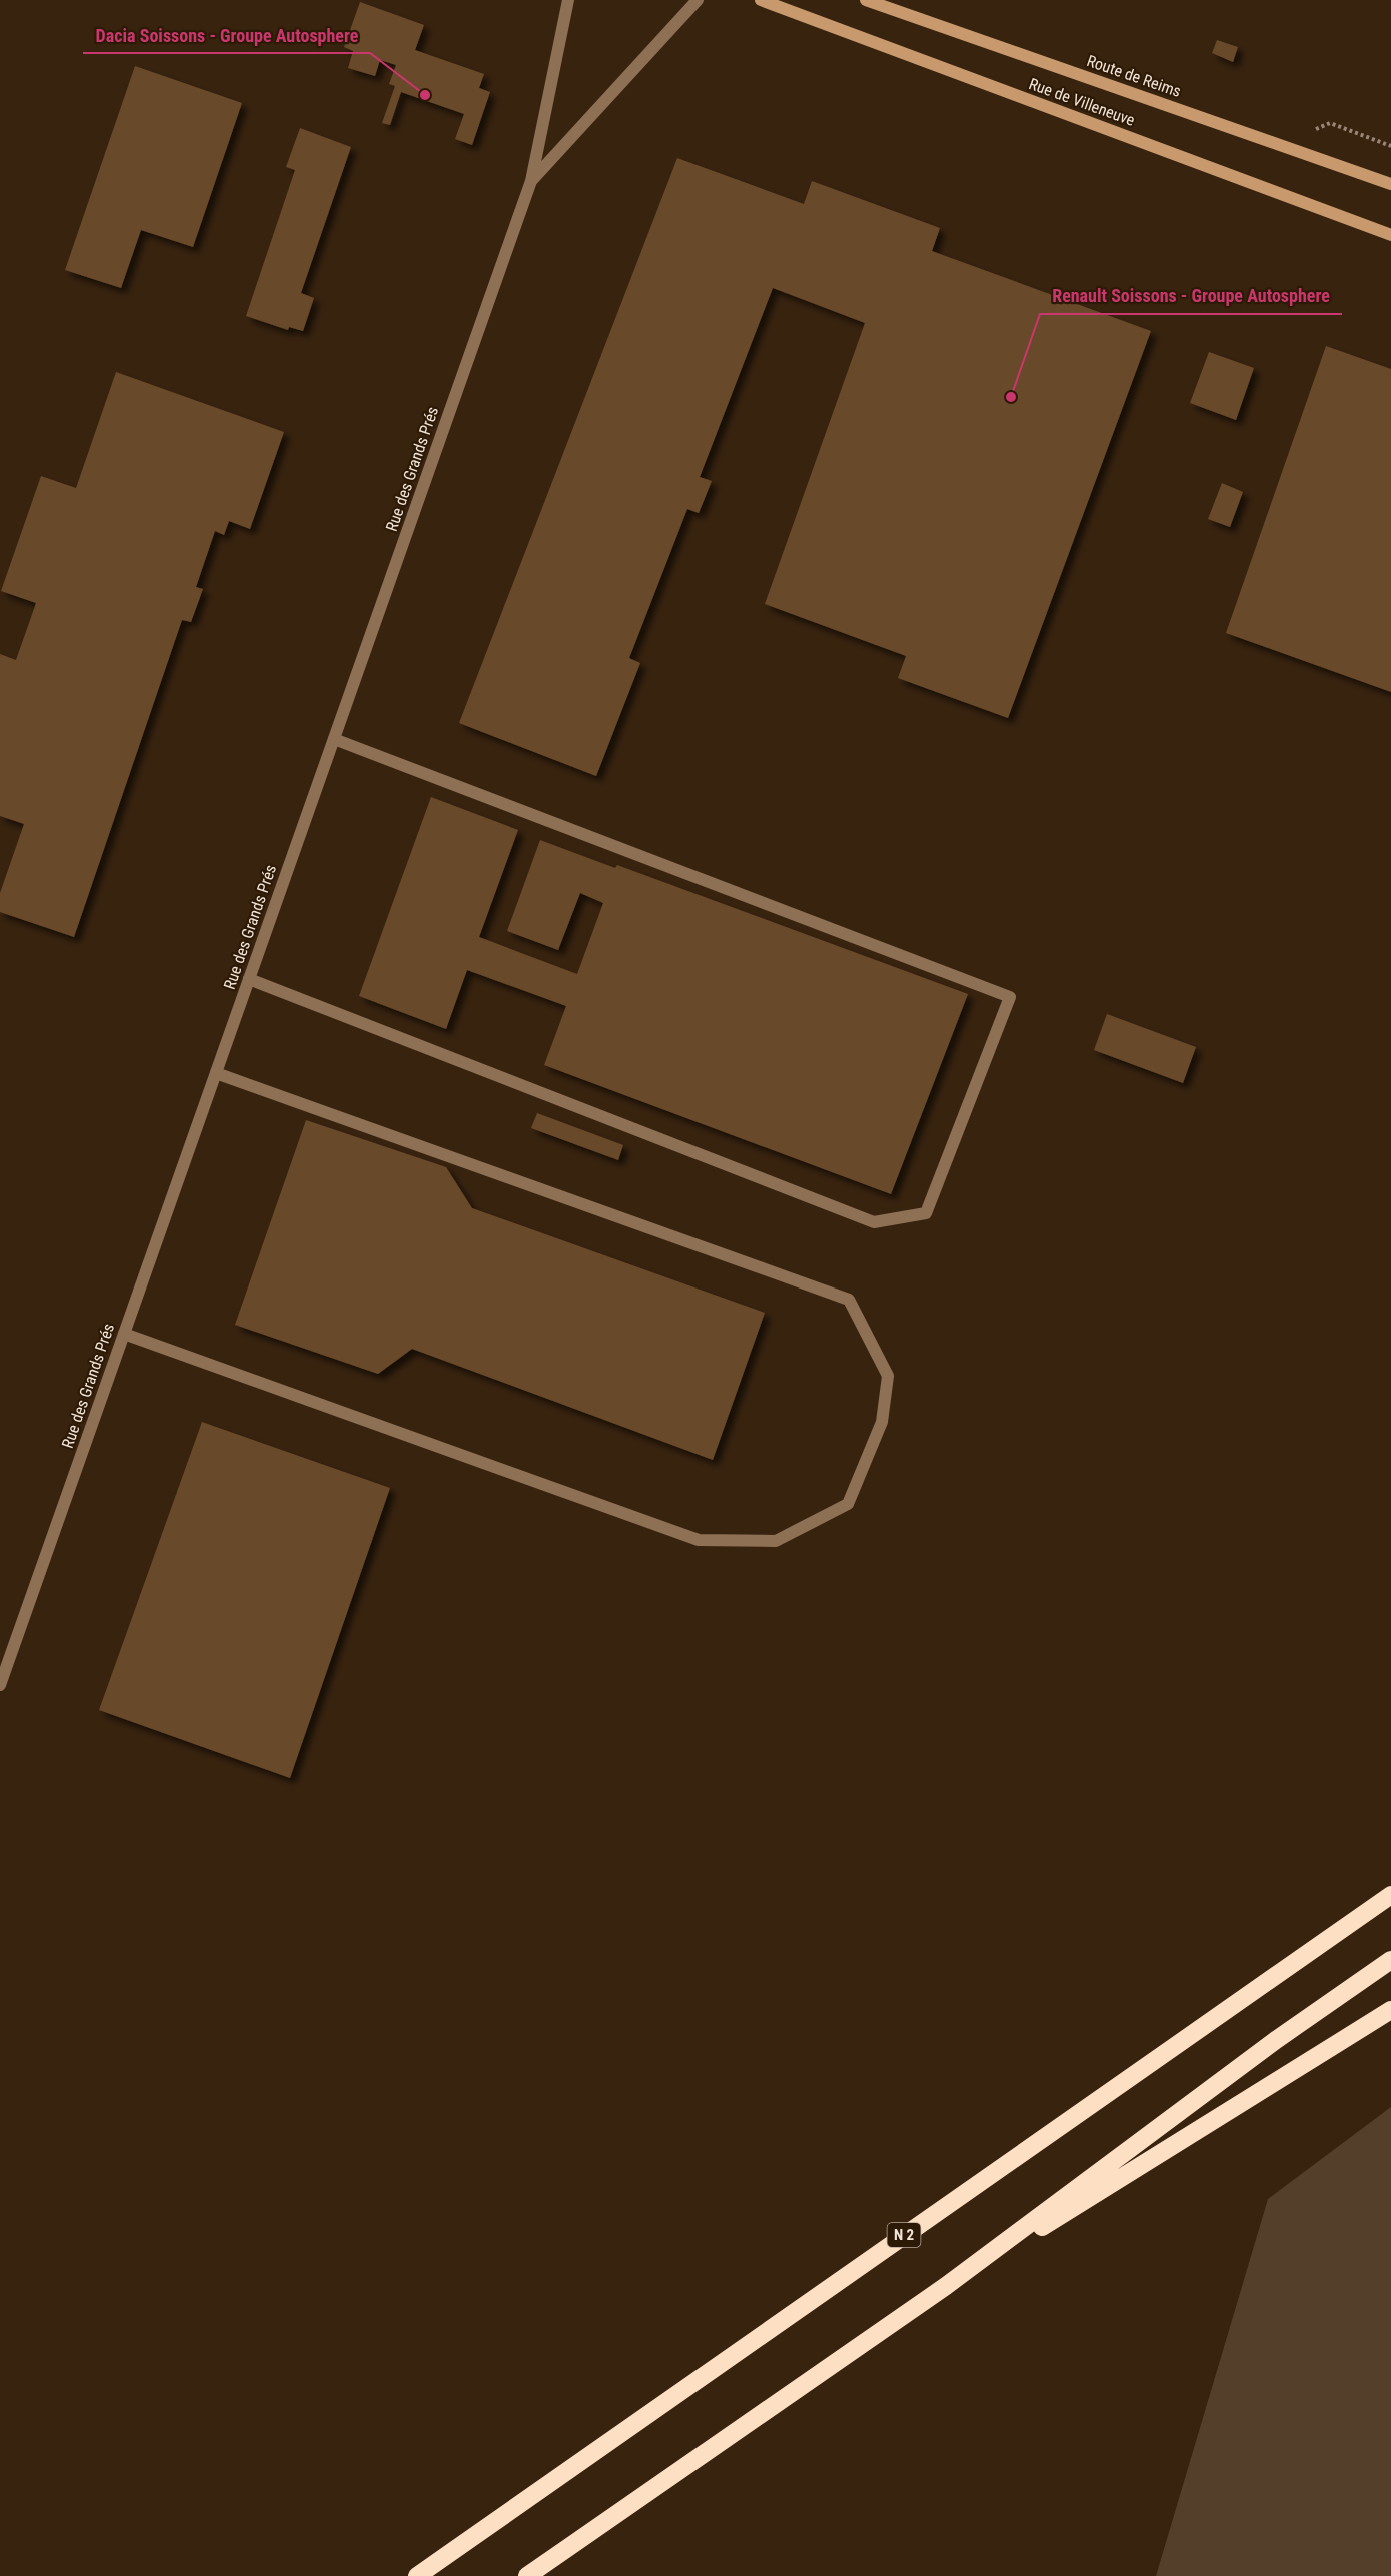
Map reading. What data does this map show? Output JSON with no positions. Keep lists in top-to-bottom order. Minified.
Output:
{"streets":{"highway":["N 2"],"main road":["Route de Reims","Rue de Villeneuve"],"street":["Rue des Grands Prés"]},"places":["Dacia Soissons - Groupe Autosphere","Renault Soissons - Groupe Autosphere"]}
